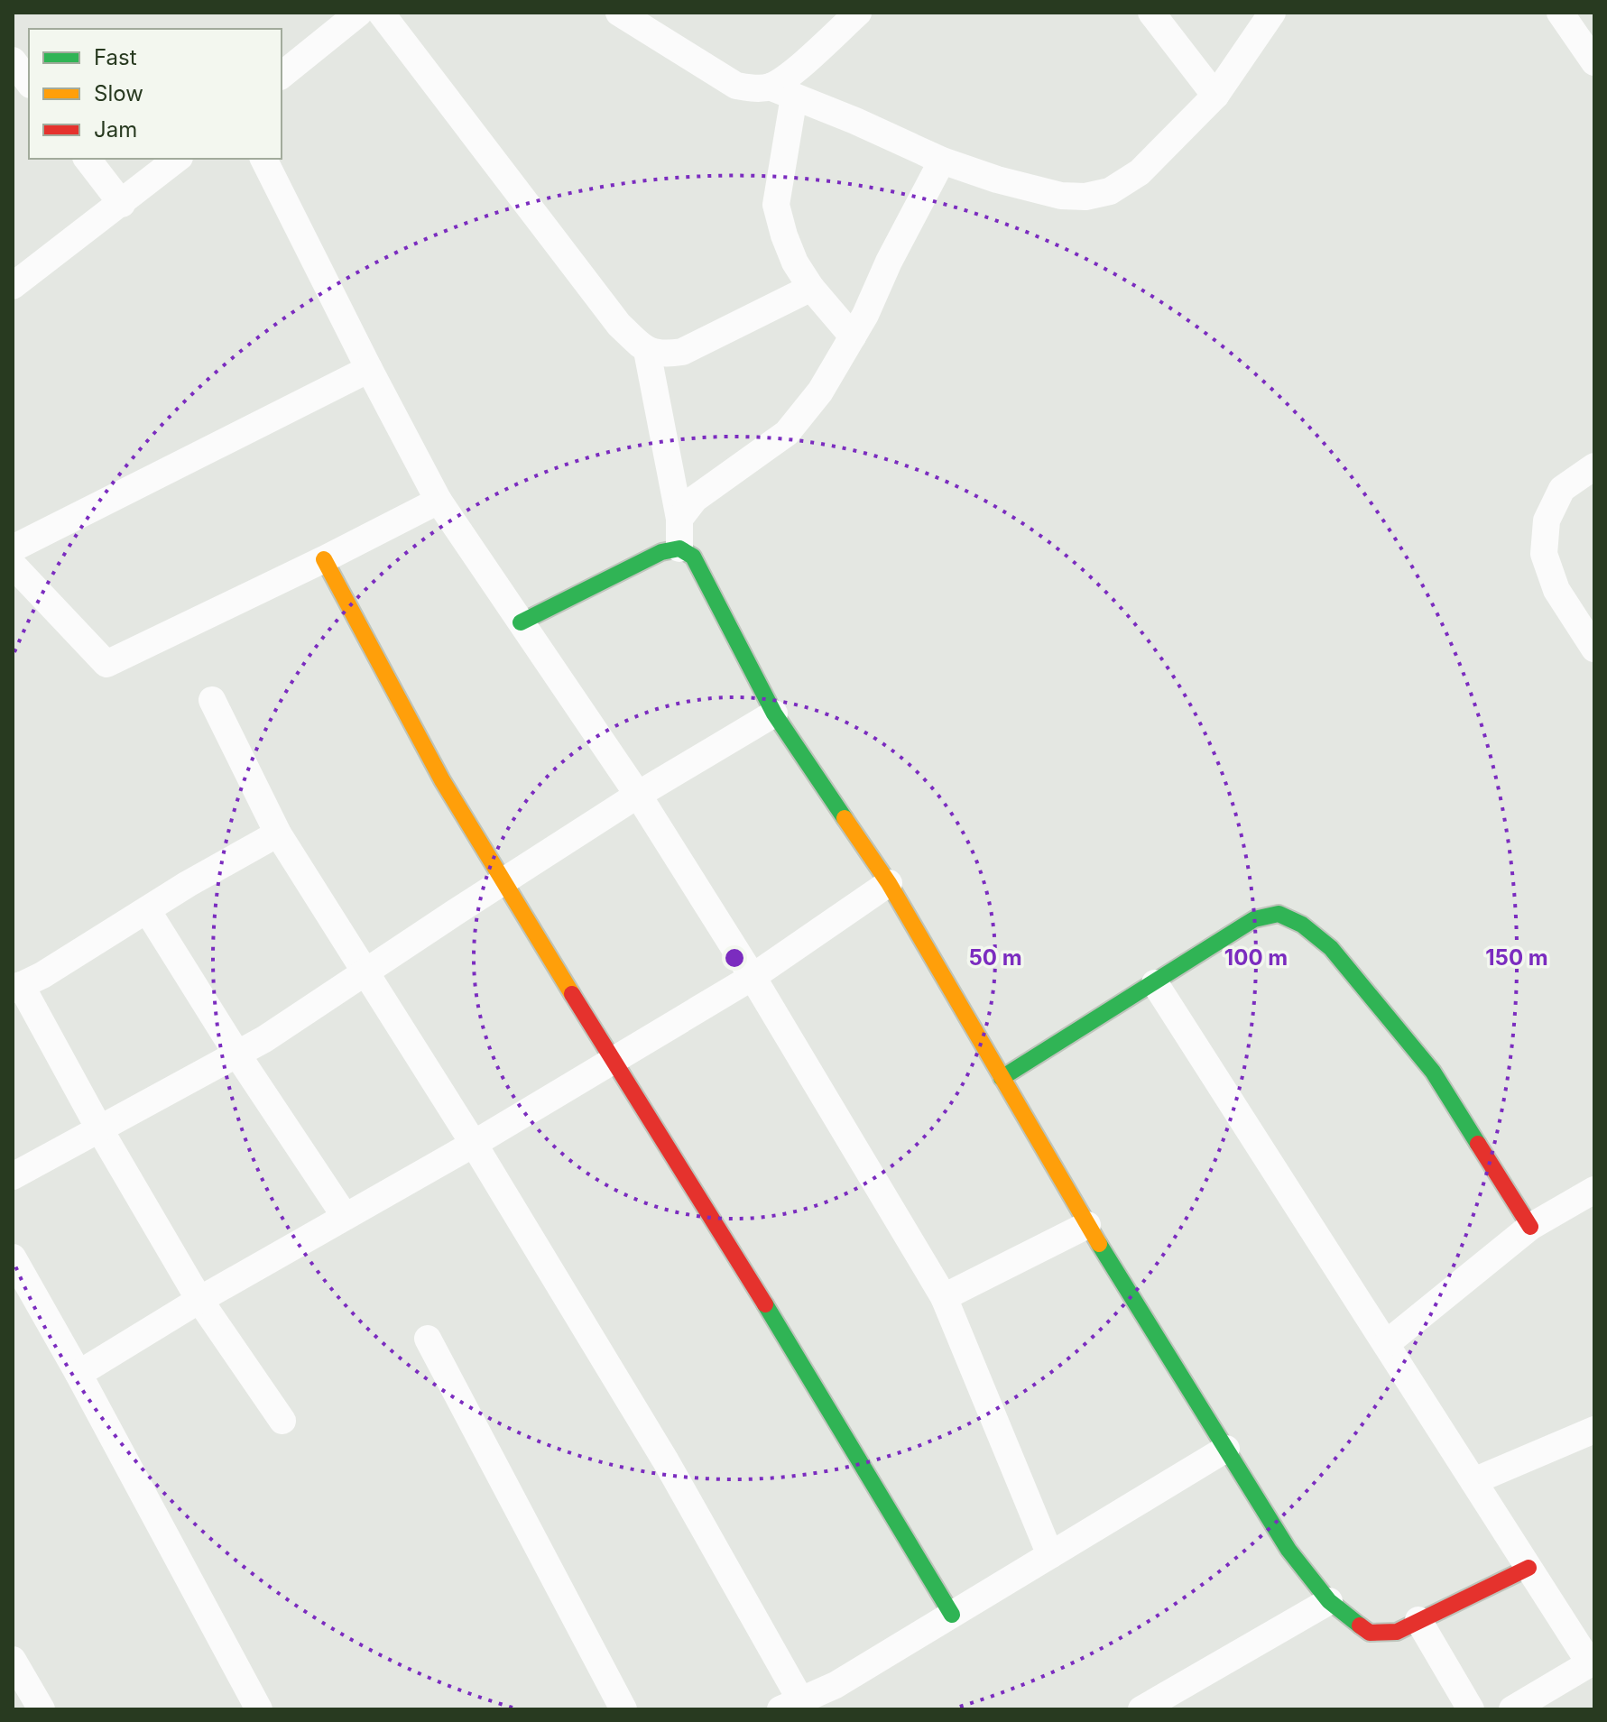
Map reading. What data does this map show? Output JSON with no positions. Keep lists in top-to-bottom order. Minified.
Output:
{"legend":["Fast","Slow","Jam"],"rings":["50 m","100 m","150 m"]}
